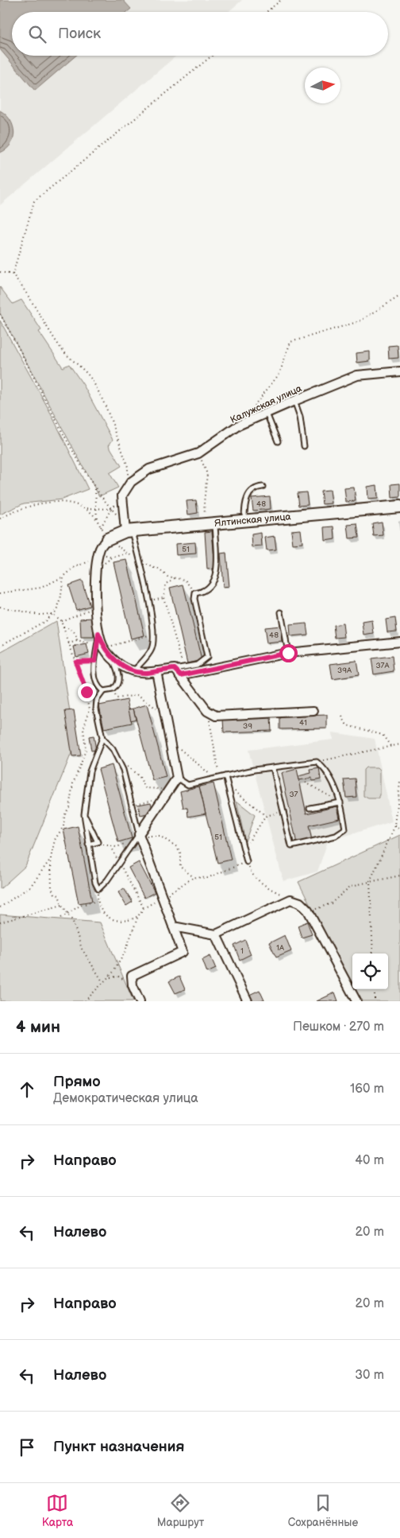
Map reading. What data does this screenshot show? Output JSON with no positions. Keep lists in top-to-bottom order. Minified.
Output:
{"streets":{"street":["Калужская улица","Ялтинская улица"]},"house_numbers":["48","51","48","37А","39А","41","39","37","51","1А","1"],"north":"right","page":{"search":"Поиск","heading":["4 мин","Пешком · 270 m"],"list":[["Прямо","Демократическая улица","160 m"],["Направо","40 m"],["Налево","20 m"],["Направо","20 m"],["Налево","30 m"],"Пункт назначения"],"nav":["Карта","Маршрут","Сохранённые"]}}
